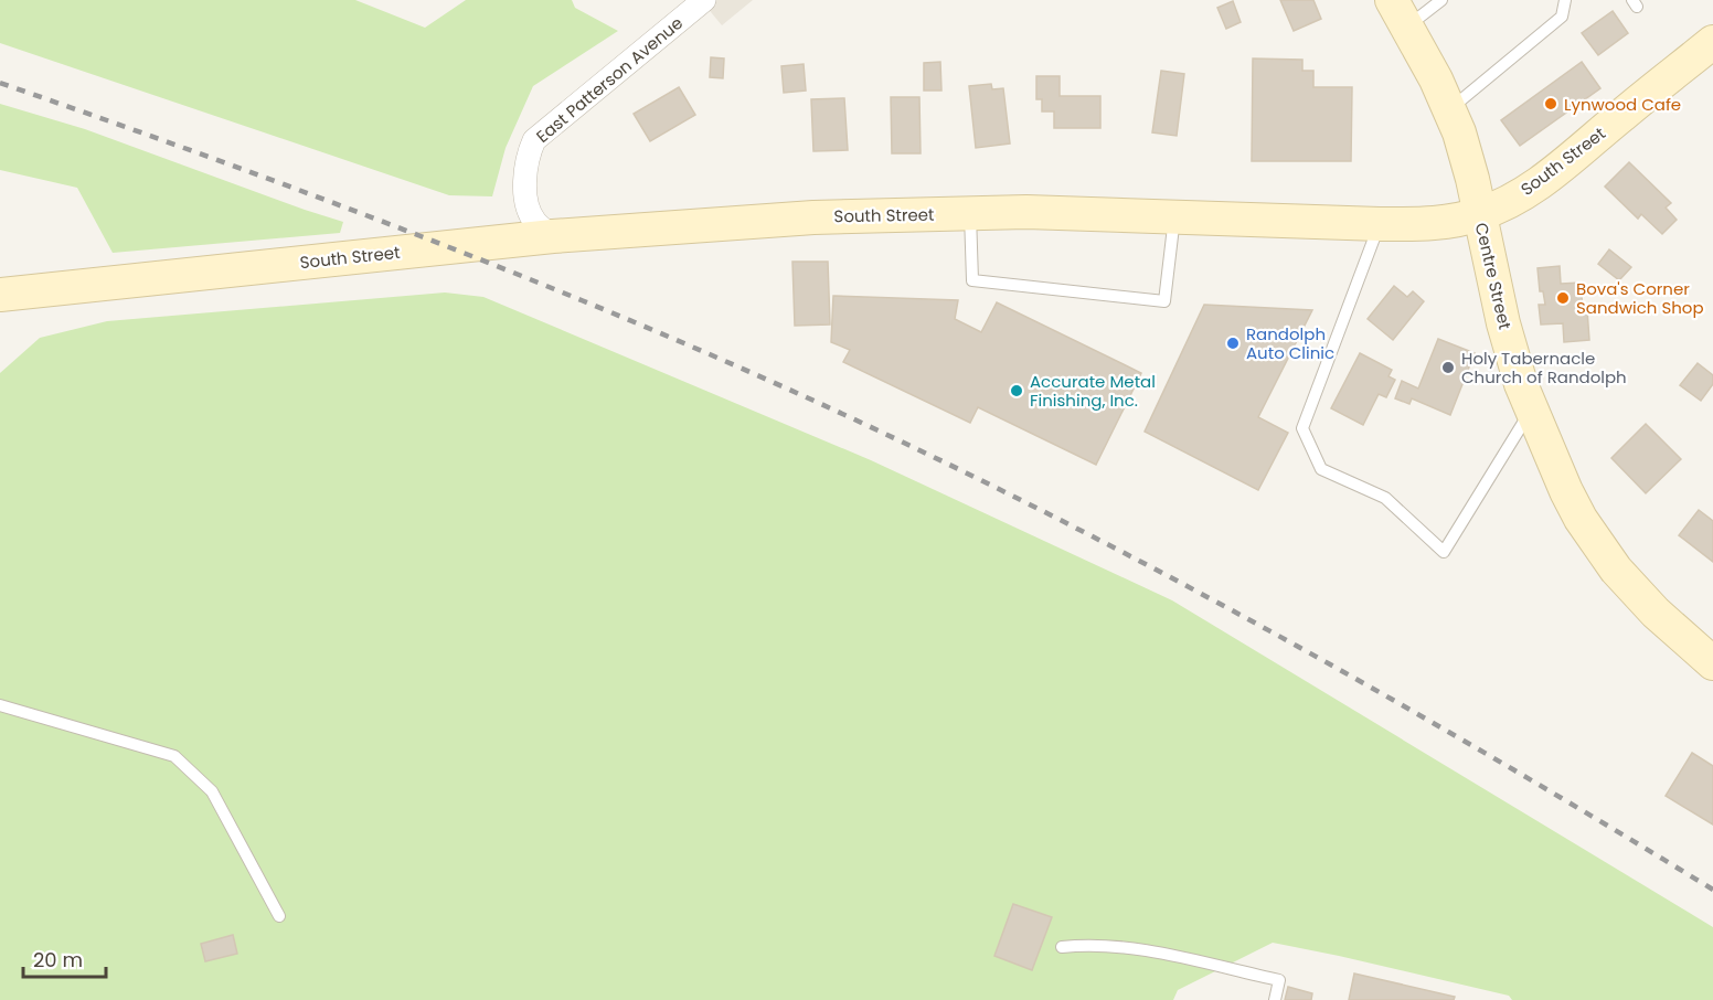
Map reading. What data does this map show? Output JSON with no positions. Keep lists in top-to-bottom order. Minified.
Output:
{"streets":{"main road":["South Street","Centre Street"],"street":["East Patterson Avenue"]},"crossings":[["East Patterson Avenue","South Street"],["South Street","Centre Street"]],"places":["Lynwood Cafe","Bova's Corner Sandwich Shop","Randolph Auto Clinic","Holy Tabernacle Church of Randolph","Accurate Metal Finishing, Inc."],"scale_bar":"20 m"}
